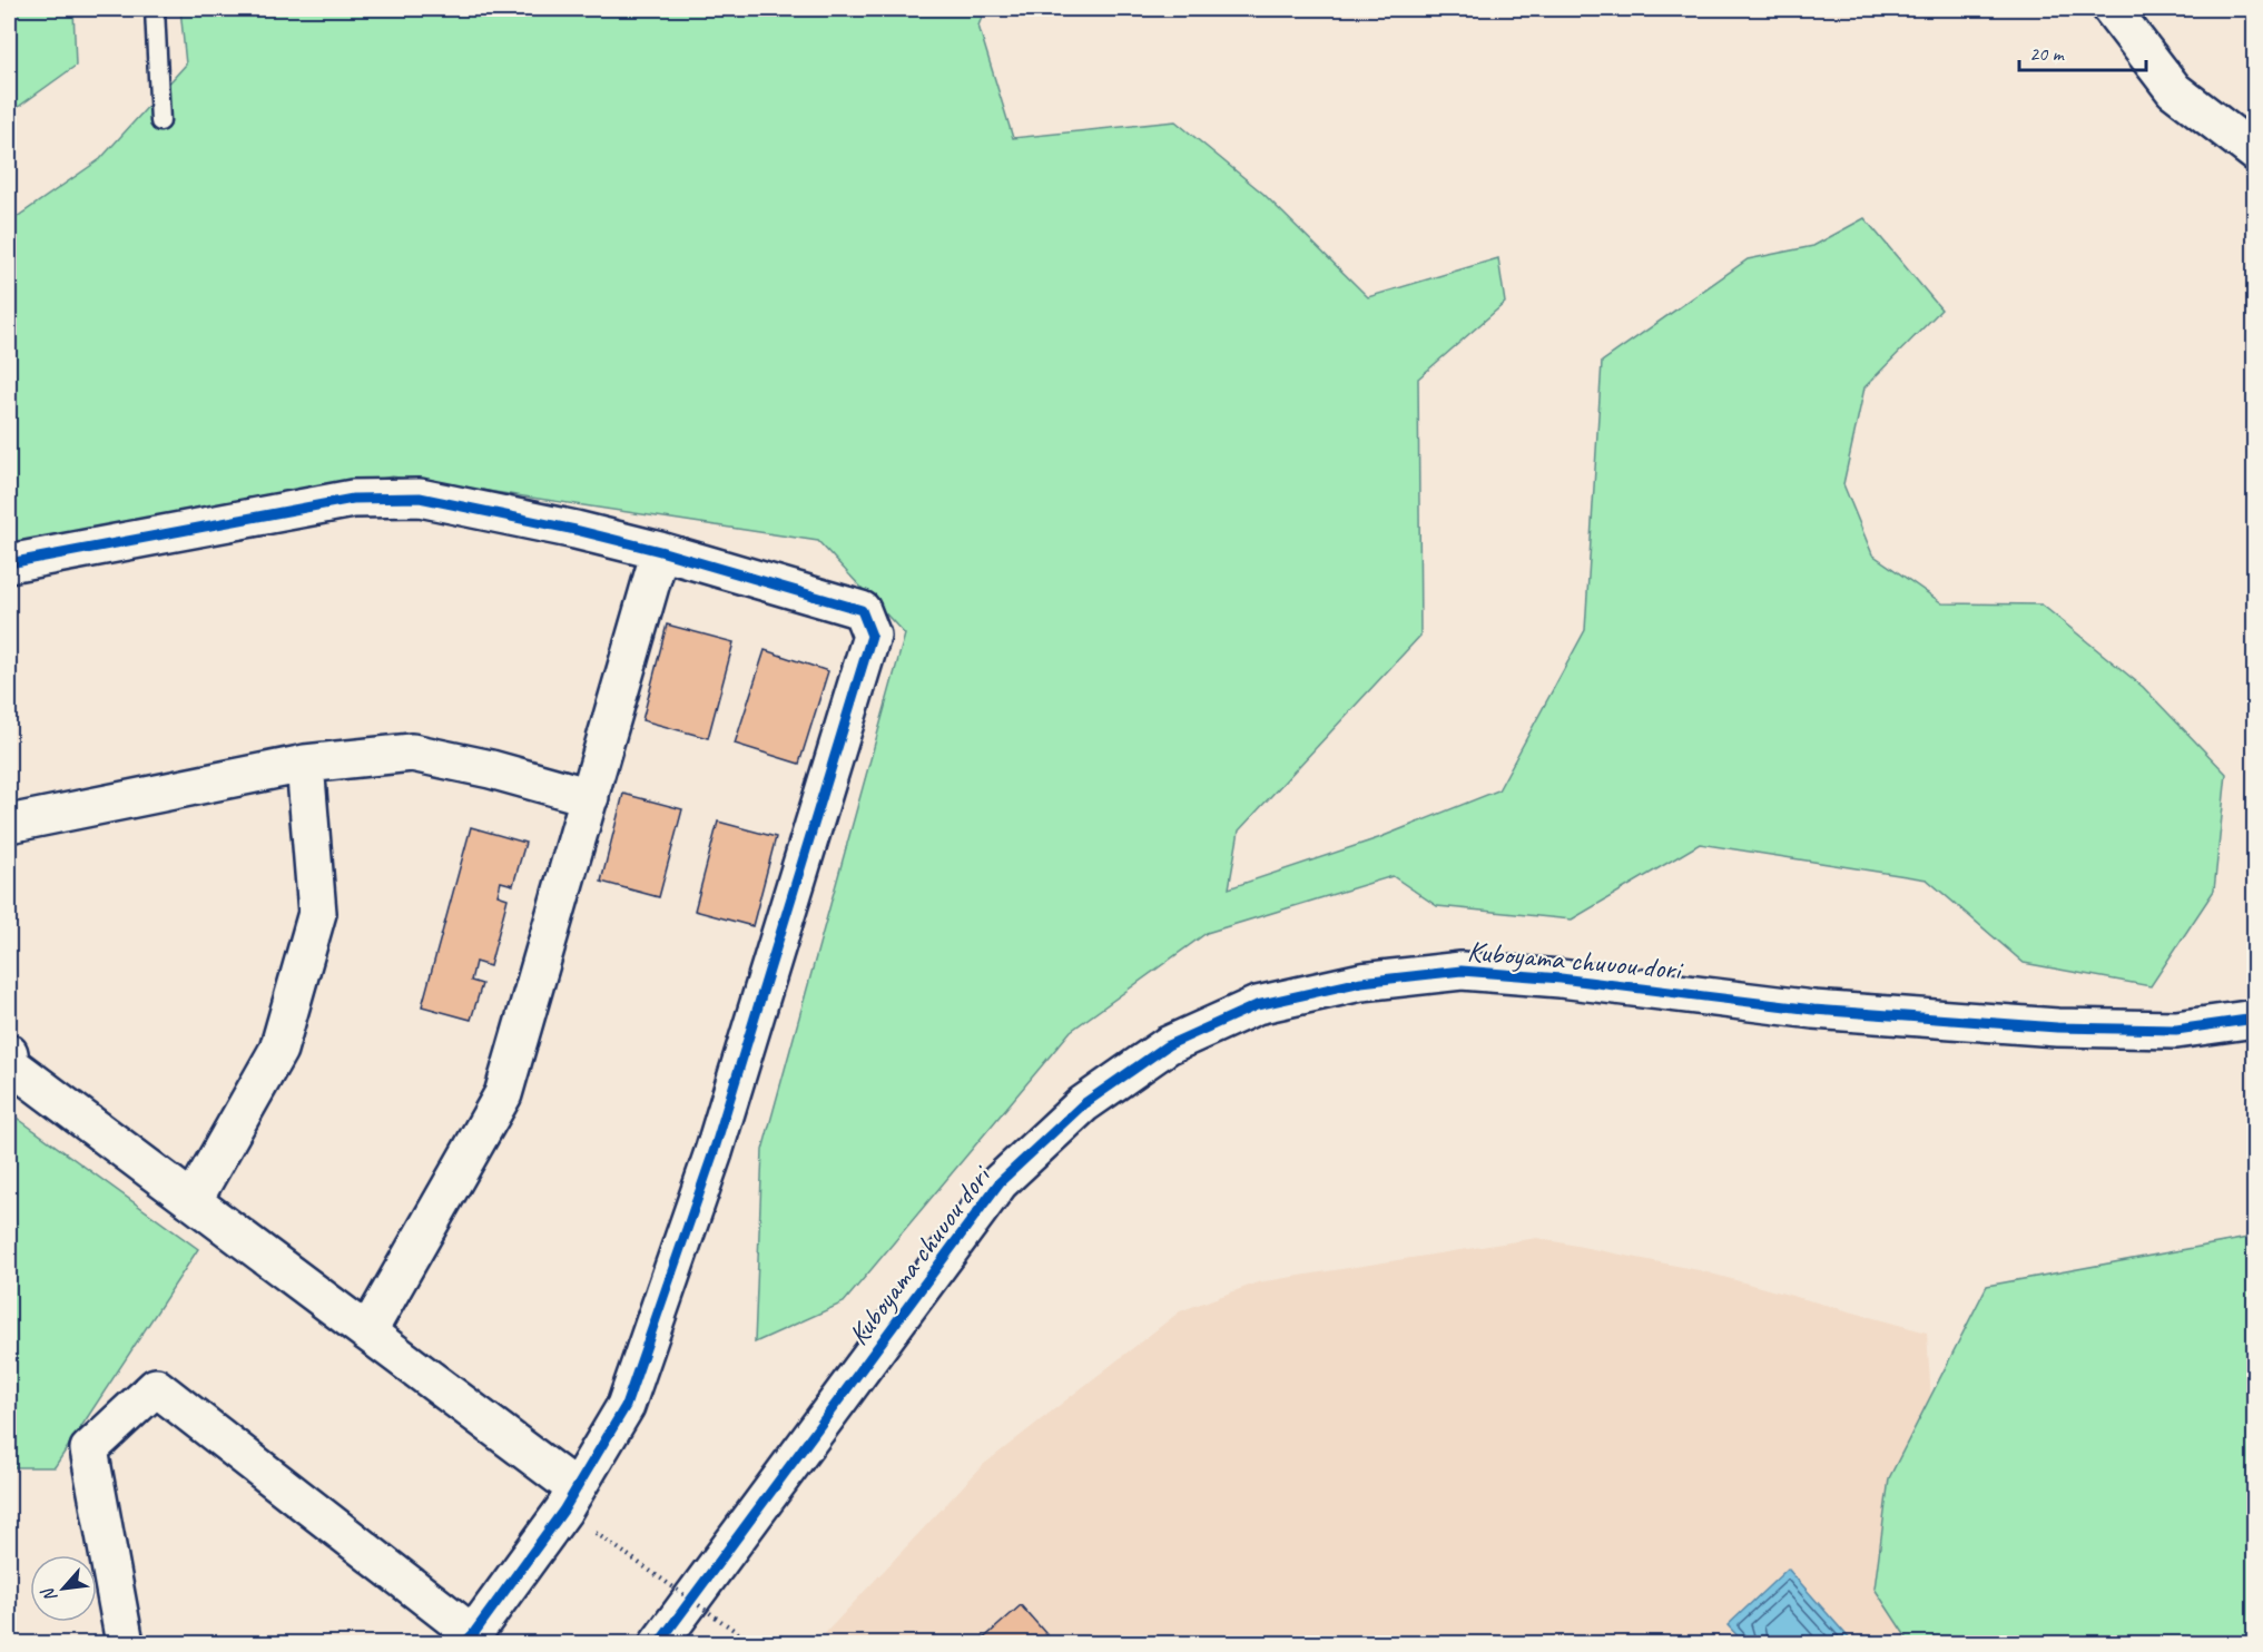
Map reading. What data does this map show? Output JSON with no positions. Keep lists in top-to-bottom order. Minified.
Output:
{"streets":{"street":["Kuboyama chuuou dori"]},"scale_bar":"20 m","north":"bottom left"}
